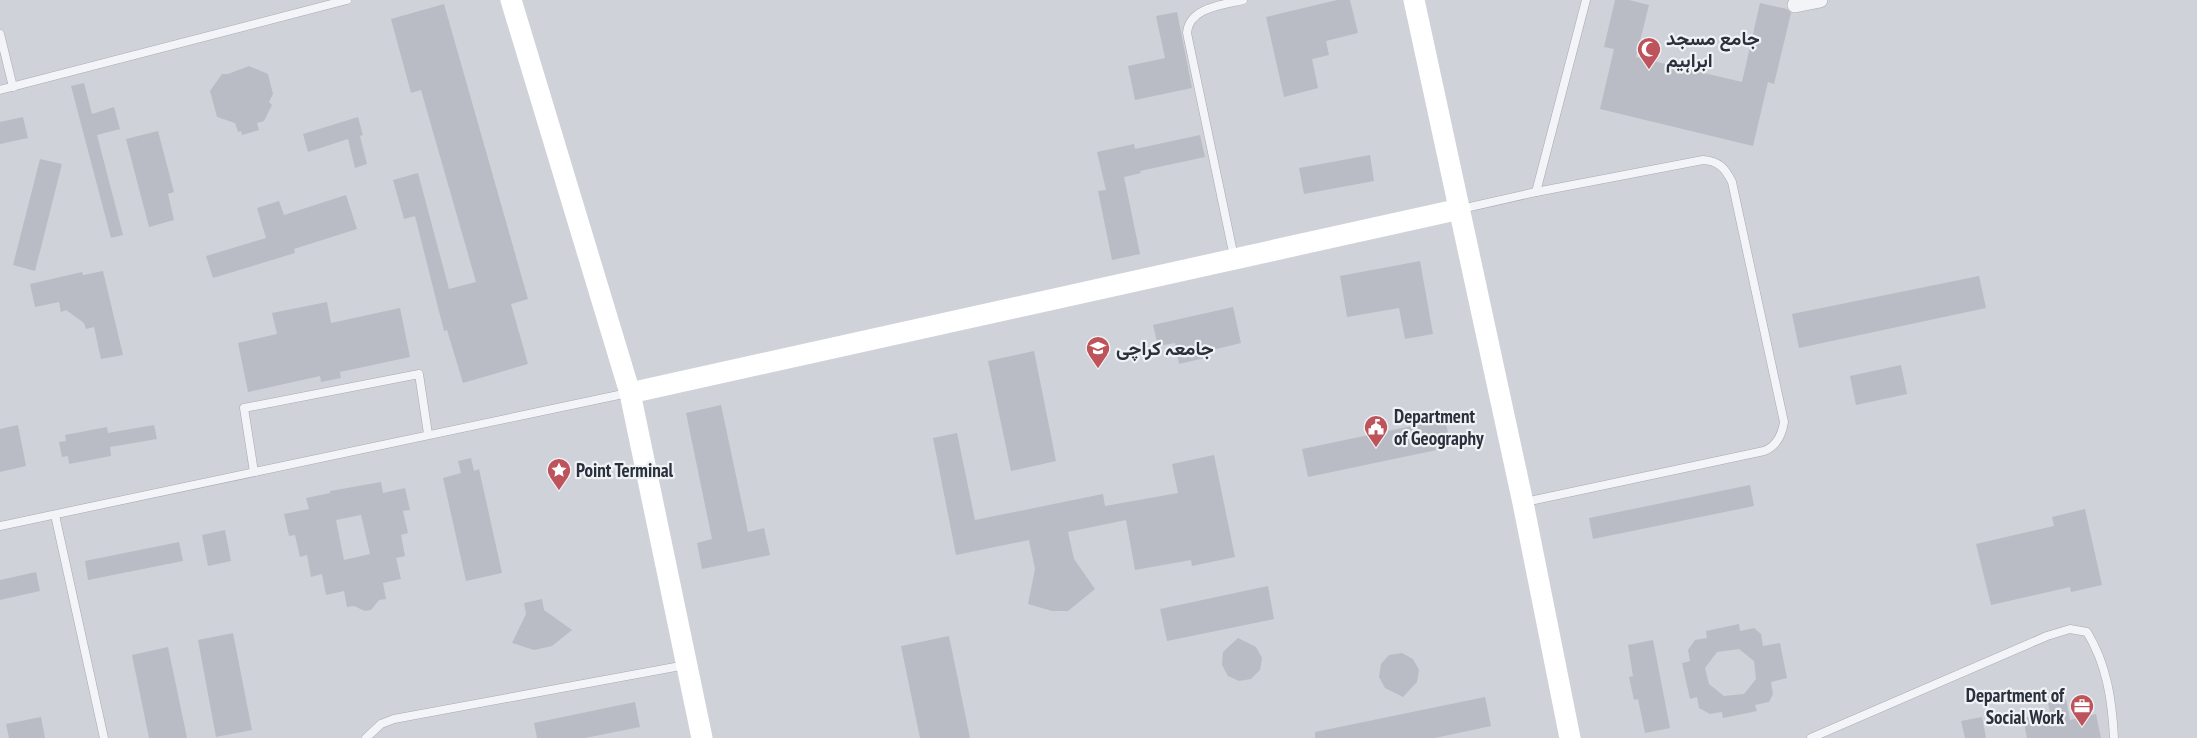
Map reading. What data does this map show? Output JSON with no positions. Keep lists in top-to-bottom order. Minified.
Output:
{"places":{"mosque":["جامع مسجد ابراہیم"],"school or university":["جامعہ کراچی"],"public building":["Department of Geography"],"place":["Point Terminal"],"office":["Department of Social Work"]}}
